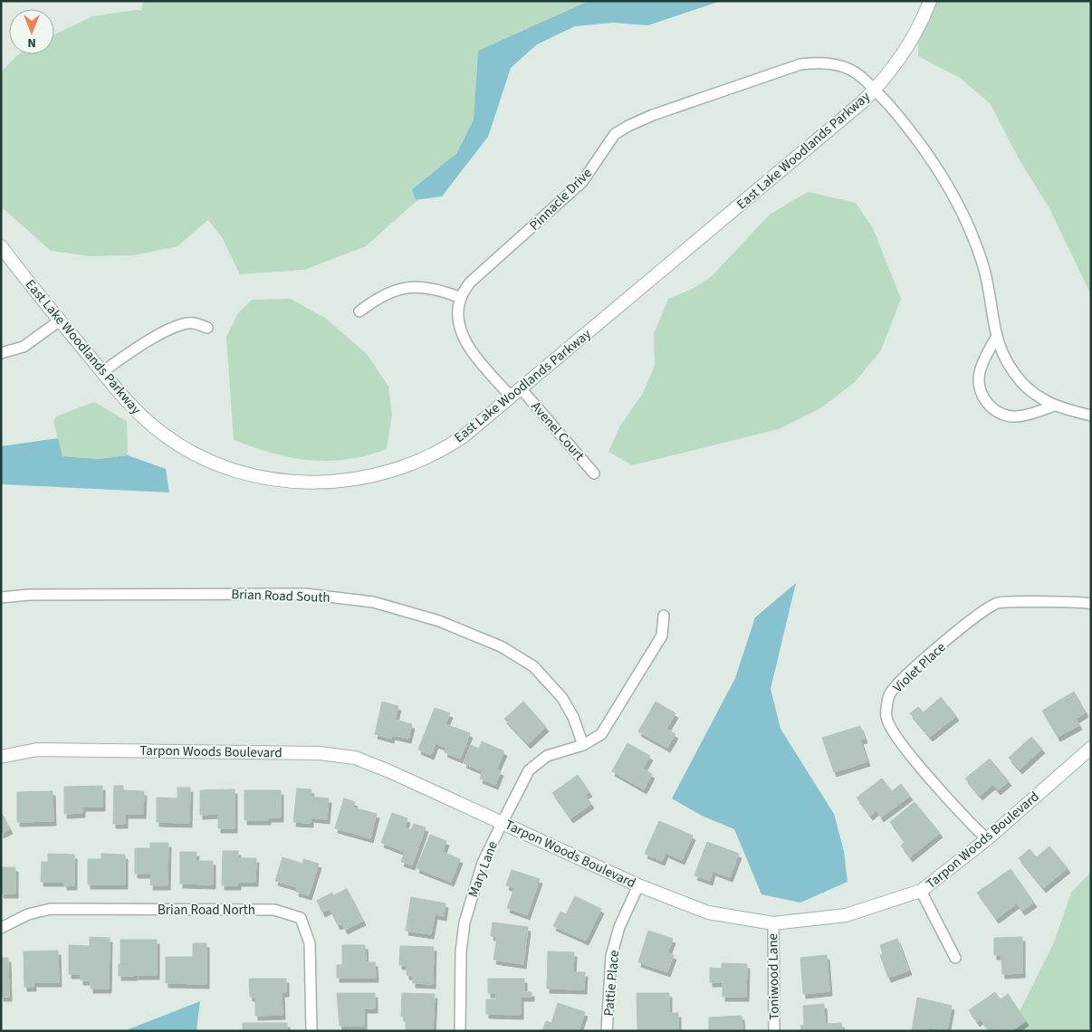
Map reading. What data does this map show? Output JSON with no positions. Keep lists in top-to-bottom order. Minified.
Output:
{"streets":{"street":["East Lake Woodlands Parkway","Pinnacle Drive","Avenel Court","Brian Road South","Violet Place","Tarpon Woods Boulevard","Mary Lane","Brian Road North","Toniwood Lane","Pattie Place"]},"crossings":[["East Lake Woodlands Parkway","Pinnacle Drive"],["East Lake Woodlands Parkway","Avenel Court"],["Brian Road South","Mary Lane"],["Violet Place","Tarpon Woods Boulevard"],["Tarpon Woods Boulevard","Mary Lane"],["Tarpon Woods Boulevard","Toniwood Lane"],["Tarpon Woods Boulevard","Pattie Place"]],"north":"bottom"}
